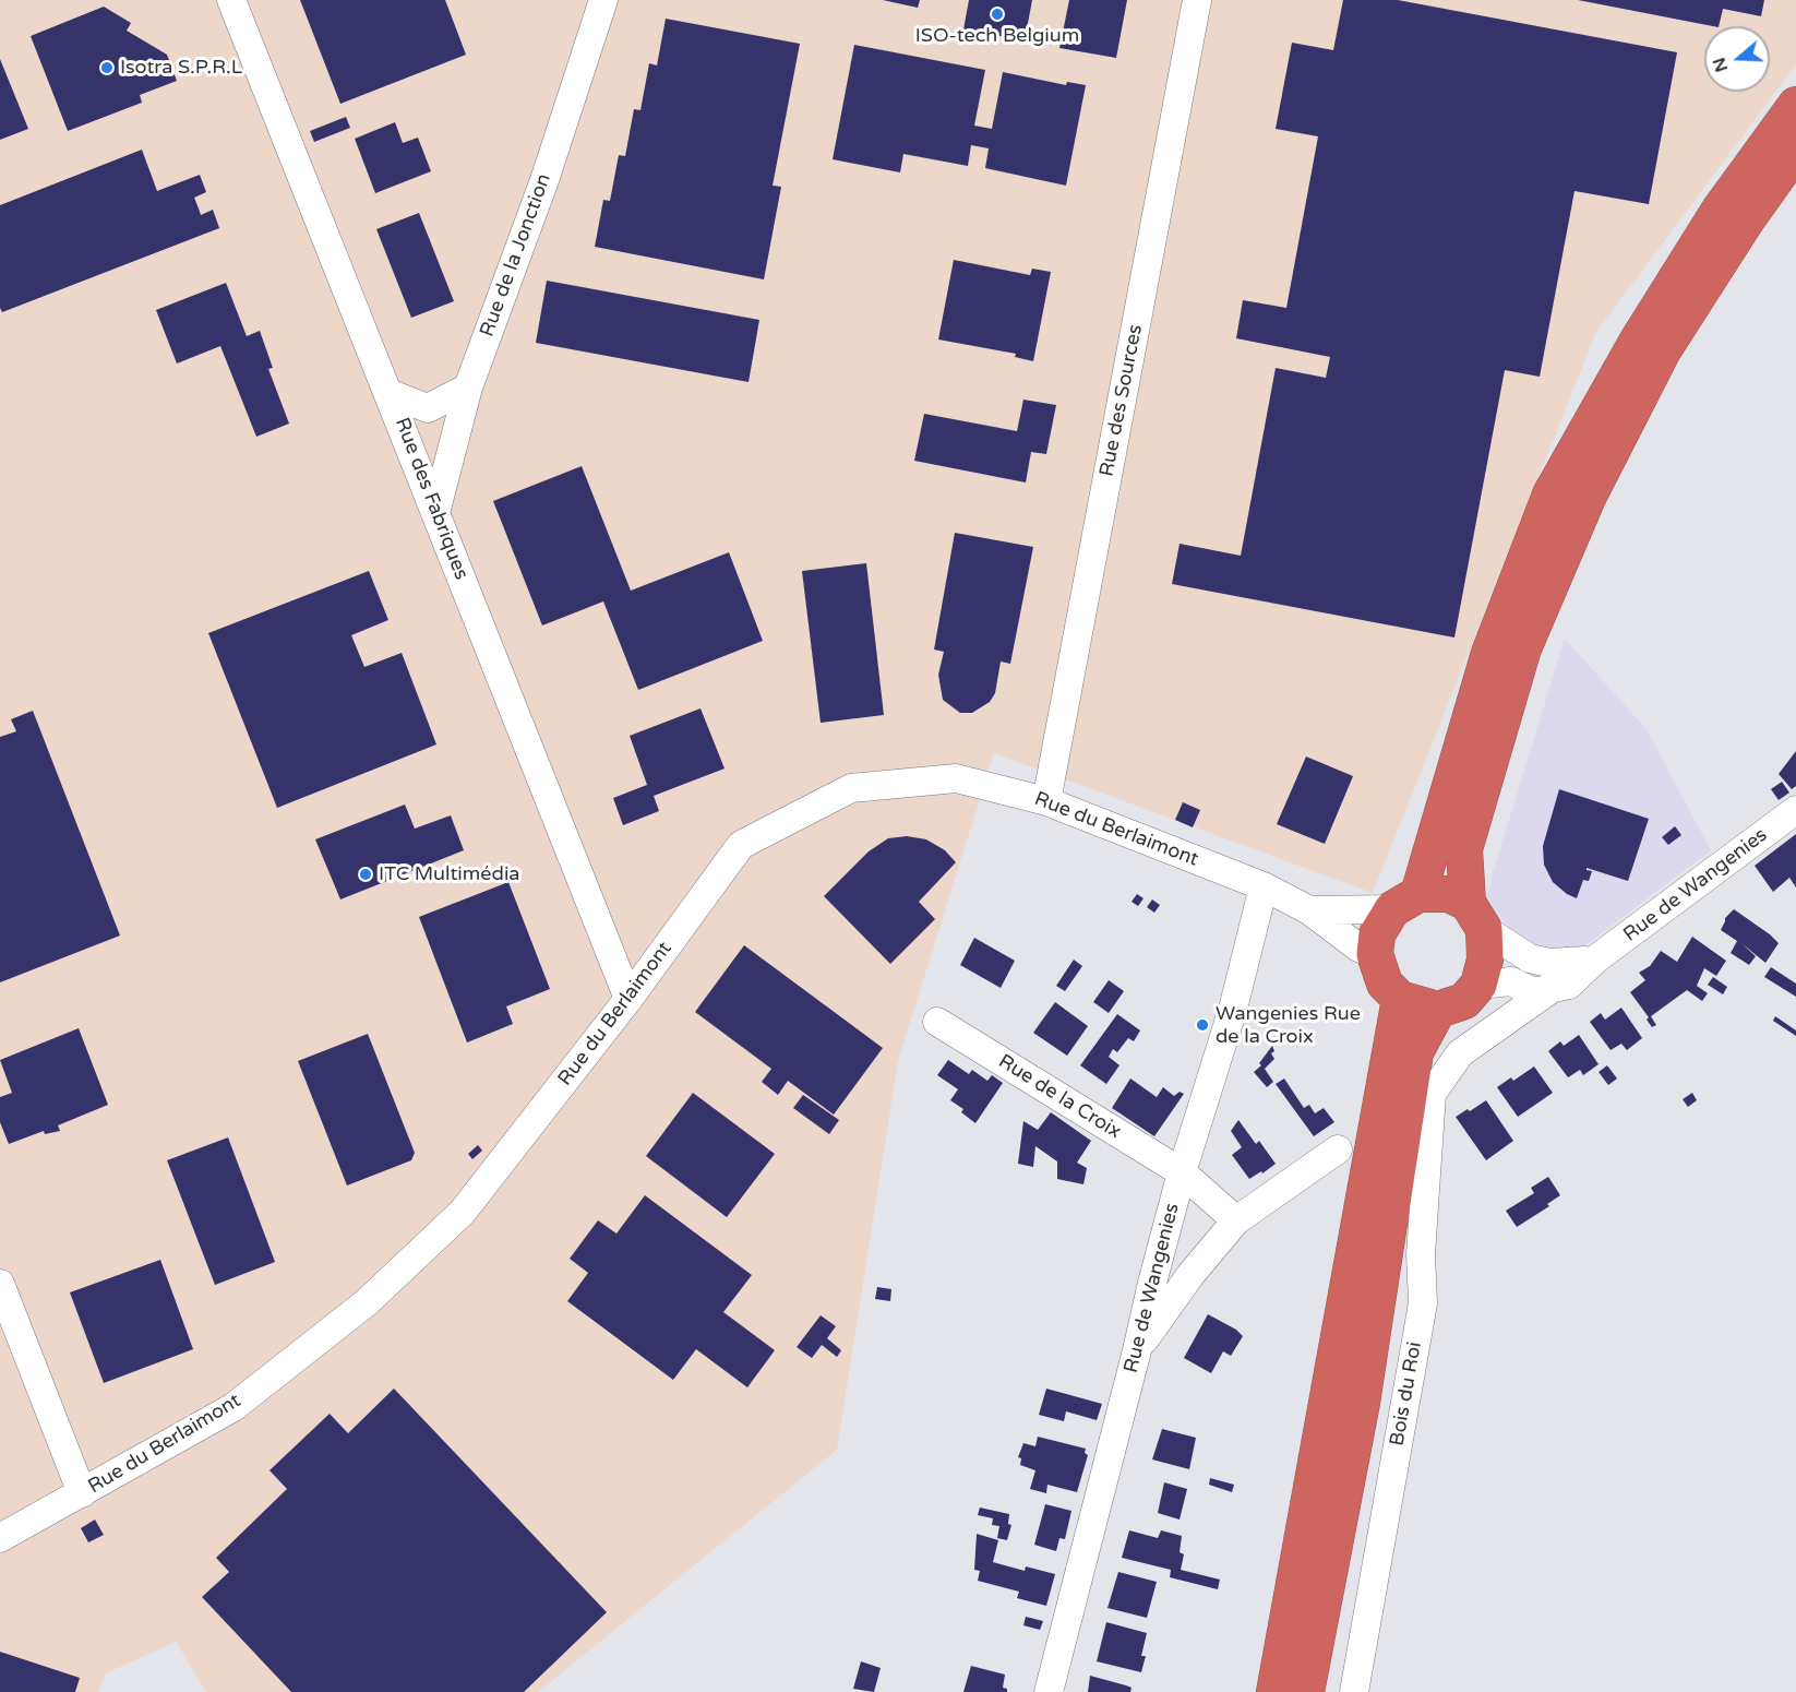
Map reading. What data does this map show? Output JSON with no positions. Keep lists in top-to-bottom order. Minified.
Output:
{"streets":{"street":["Rue de la Jonction","Rue des Sources","Rue des Fabriques","Rue du Berlaimont","Rue de Wangenies","Rue de la Croix","Bois du Roi"]},"crossings":[["Rue de la Jonction","Rue des Fabriques"],["Rue des Sources","Rue du Berlaimont"],["Rue des Fabriques","Rue du Berlaimont"],["Rue du Berlaimont","Rue de Wangenies"],["Rue de Wangenies","Rue de la Croix"],["Rue de Wangenies","Bois du Roi"]],"places":["ISO-tech Belgium","Isotra S.P.R.L","ITC Multimédia","Wangenies Rue de la Croix"],"north":"left"}
